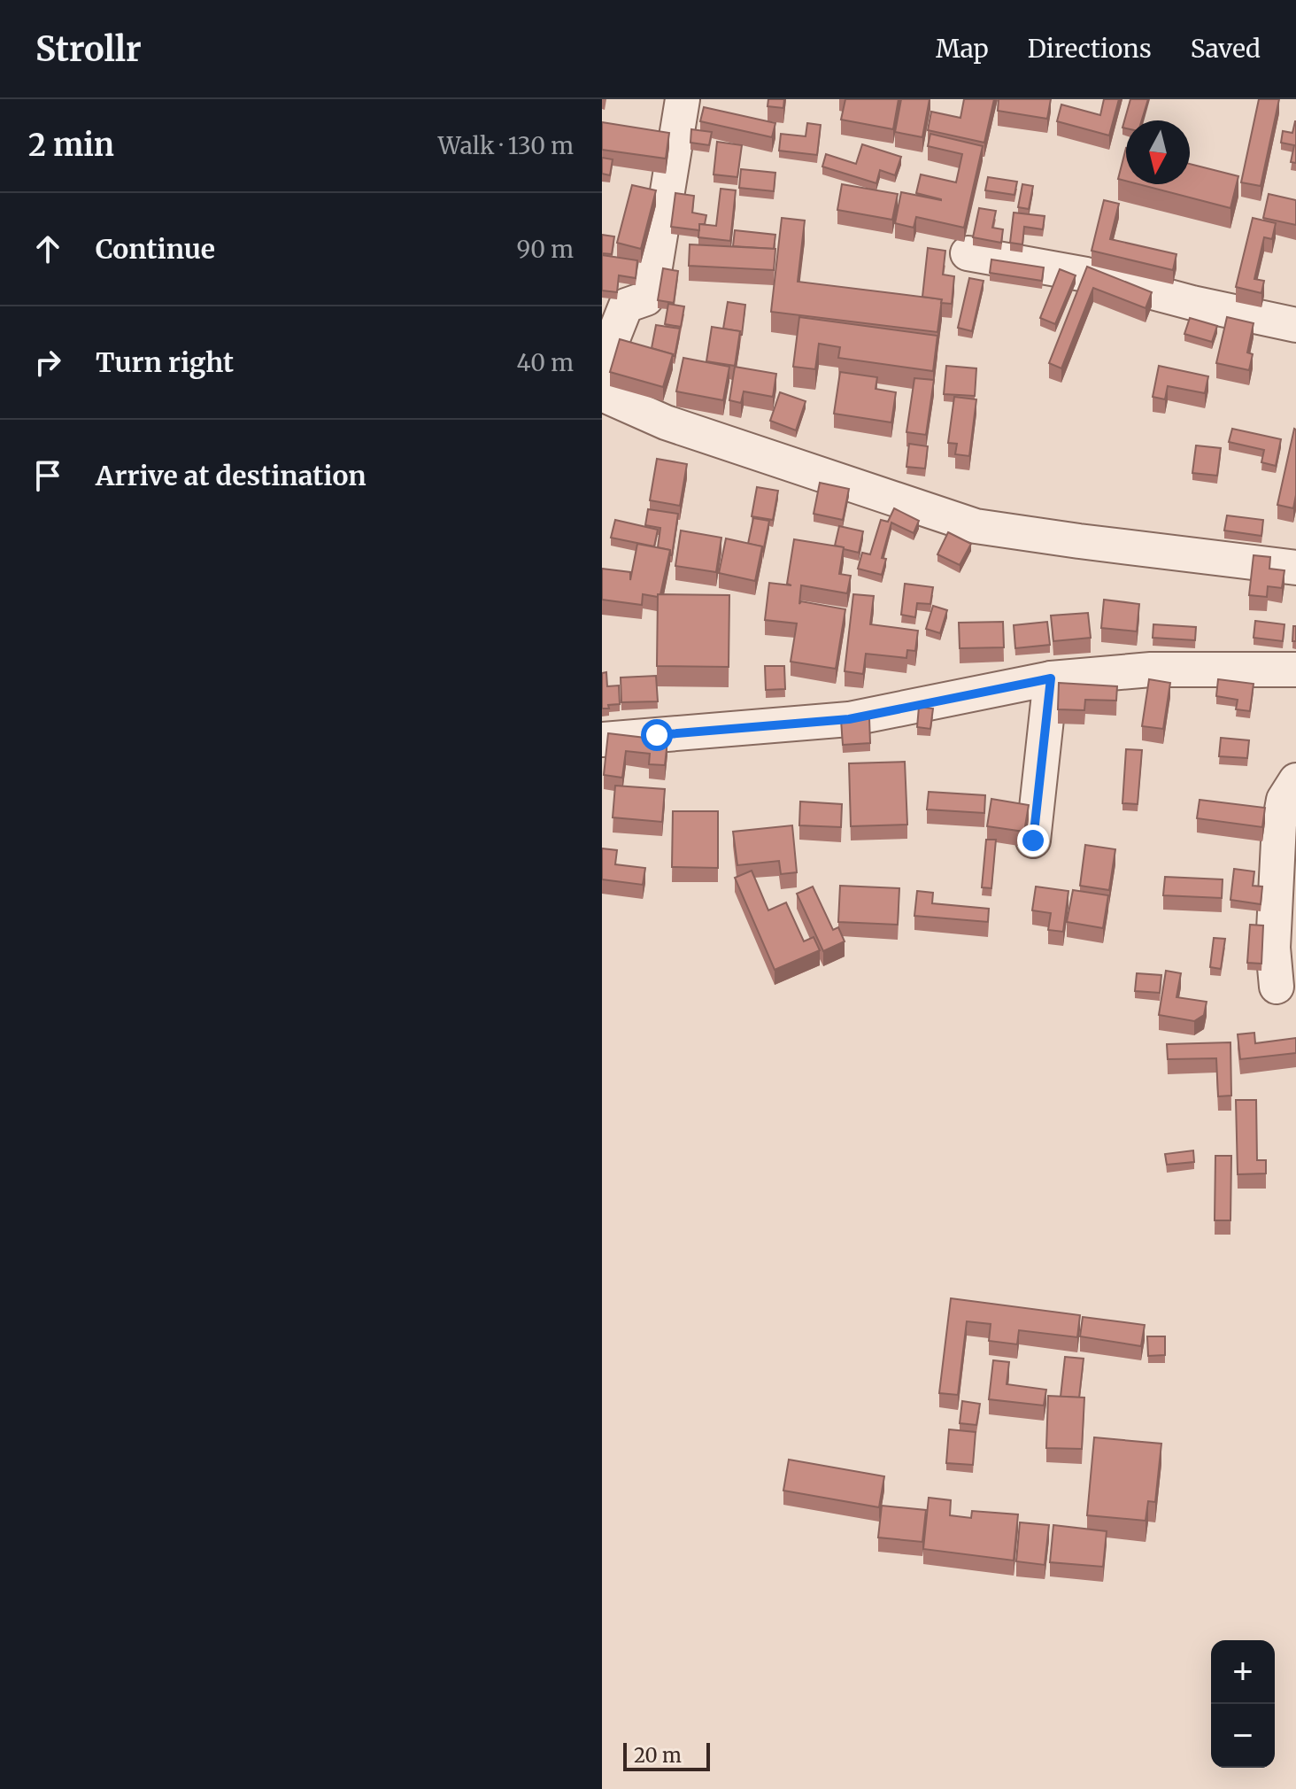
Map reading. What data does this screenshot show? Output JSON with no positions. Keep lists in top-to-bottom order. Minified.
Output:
{"scale_bar":"20 m","north":"bottom","page":{"header":"Strollr","nav":["Map","Directions","Saved"],"heading":["2 min","Walk · 130 m"],"list":[["Continue","90 m"],["Turn right","40 m"],"Arrive at destination"],"map_buttons":["+","−"],"scale":"20 m"}}
